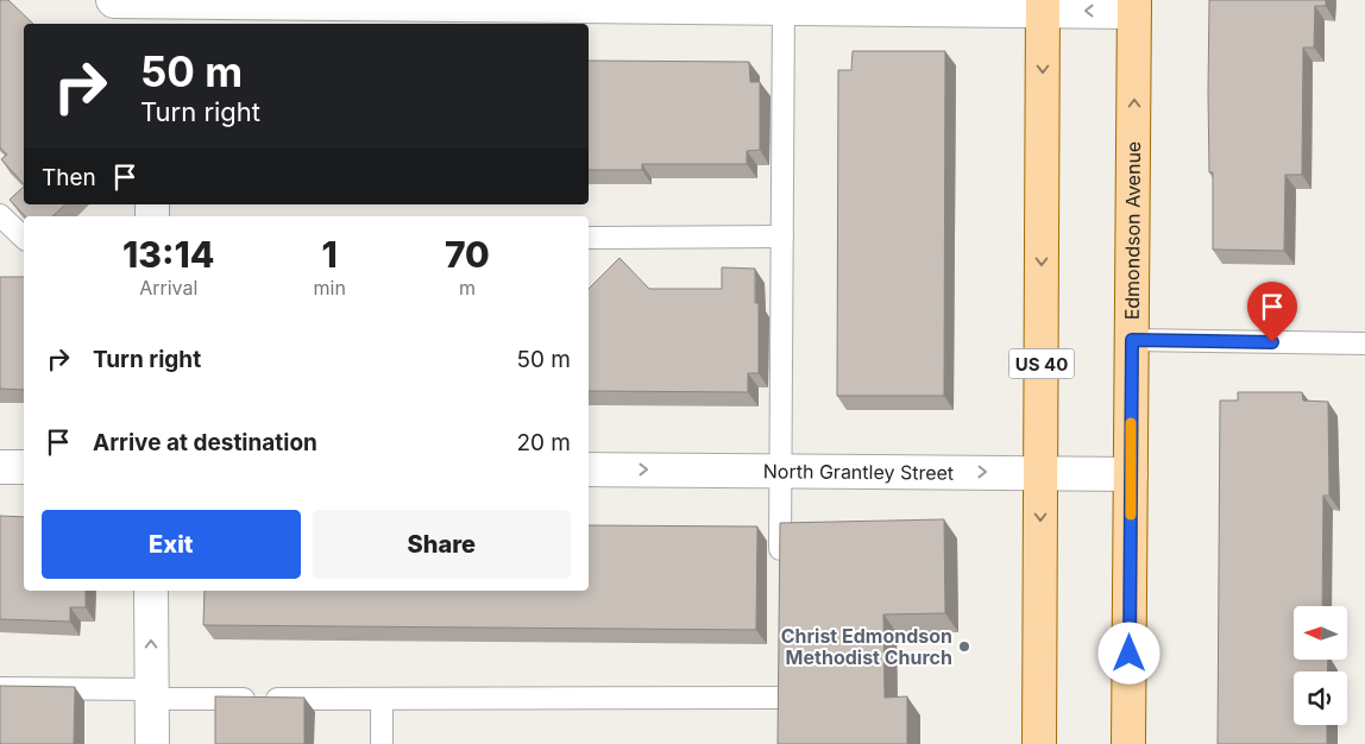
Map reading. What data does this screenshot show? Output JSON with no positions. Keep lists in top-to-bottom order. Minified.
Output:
{"streets":{"main road":["Edmondson Avenue","US 40"],"street":["North Grantley Street"]},"crossings":[["Edmondson Avenue","North Grantley Street"],["US 40","North Grantley Street"]],"one_way":["North Grantley Street"],"places":["Christ Edmondson Methodist Church"],"north":"left","page":{"turn":["50 m","Turn right"],"then":"Then","eta":["13:14","Arrival","1","min","70","m"],"list":[{"name":"Turn right","value":"50 m"},{"name":"Arrive at destination","value":"20 m"}],"buttons":["Exit","Share"]}}
